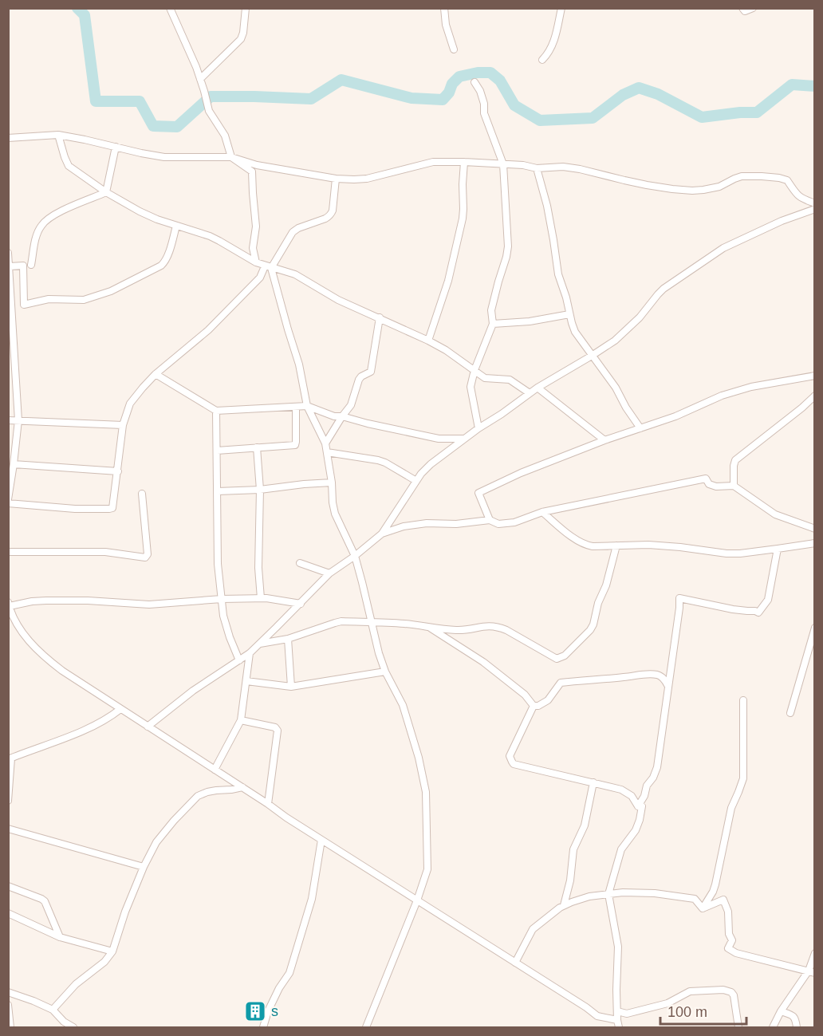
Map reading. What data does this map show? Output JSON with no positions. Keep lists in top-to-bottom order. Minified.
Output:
{"places":{"building":["s"]},"scale_bar":"100 m"}
